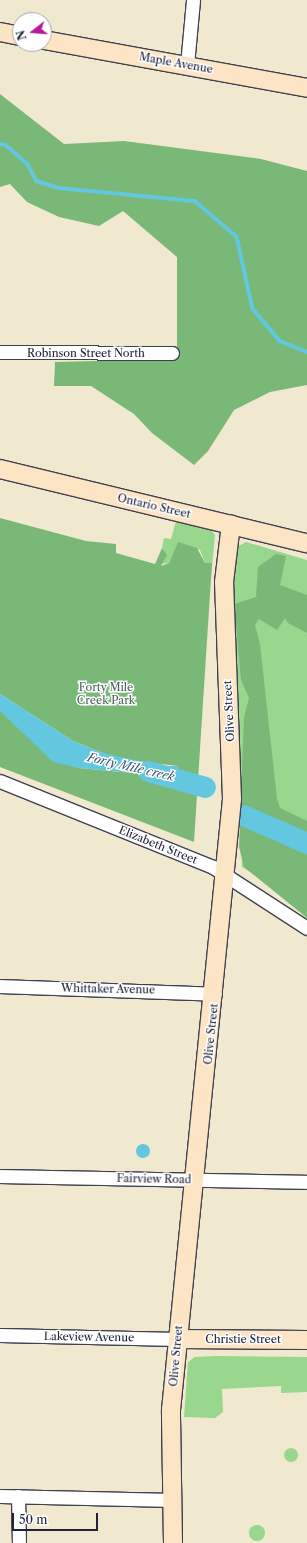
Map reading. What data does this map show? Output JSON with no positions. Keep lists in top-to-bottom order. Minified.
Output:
{"streets":{"street":["Maple Avenue","Robinson Street North","Ontario Street","Olive Street","Elizabeth Street","Whittaker Avenue","Fairview Road","Lakeview Avenue","Christie Street"]},"crossings":[["Ontario Street","Olive Street"],["Olive Street","Elizabeth Street"],["Olive Street","Whittaker Avenue"],["Olive Street","Fairview Road"],["Olive Street","Lakeview Avenue"],["Olive Street","Christie Street"],["Lakeview Avenue","Christie Street"]],"water":["Forty Mile creek"],"parks":["Forty Mile Creek Park"],"scale_bar":"50 m","north":"left"}
